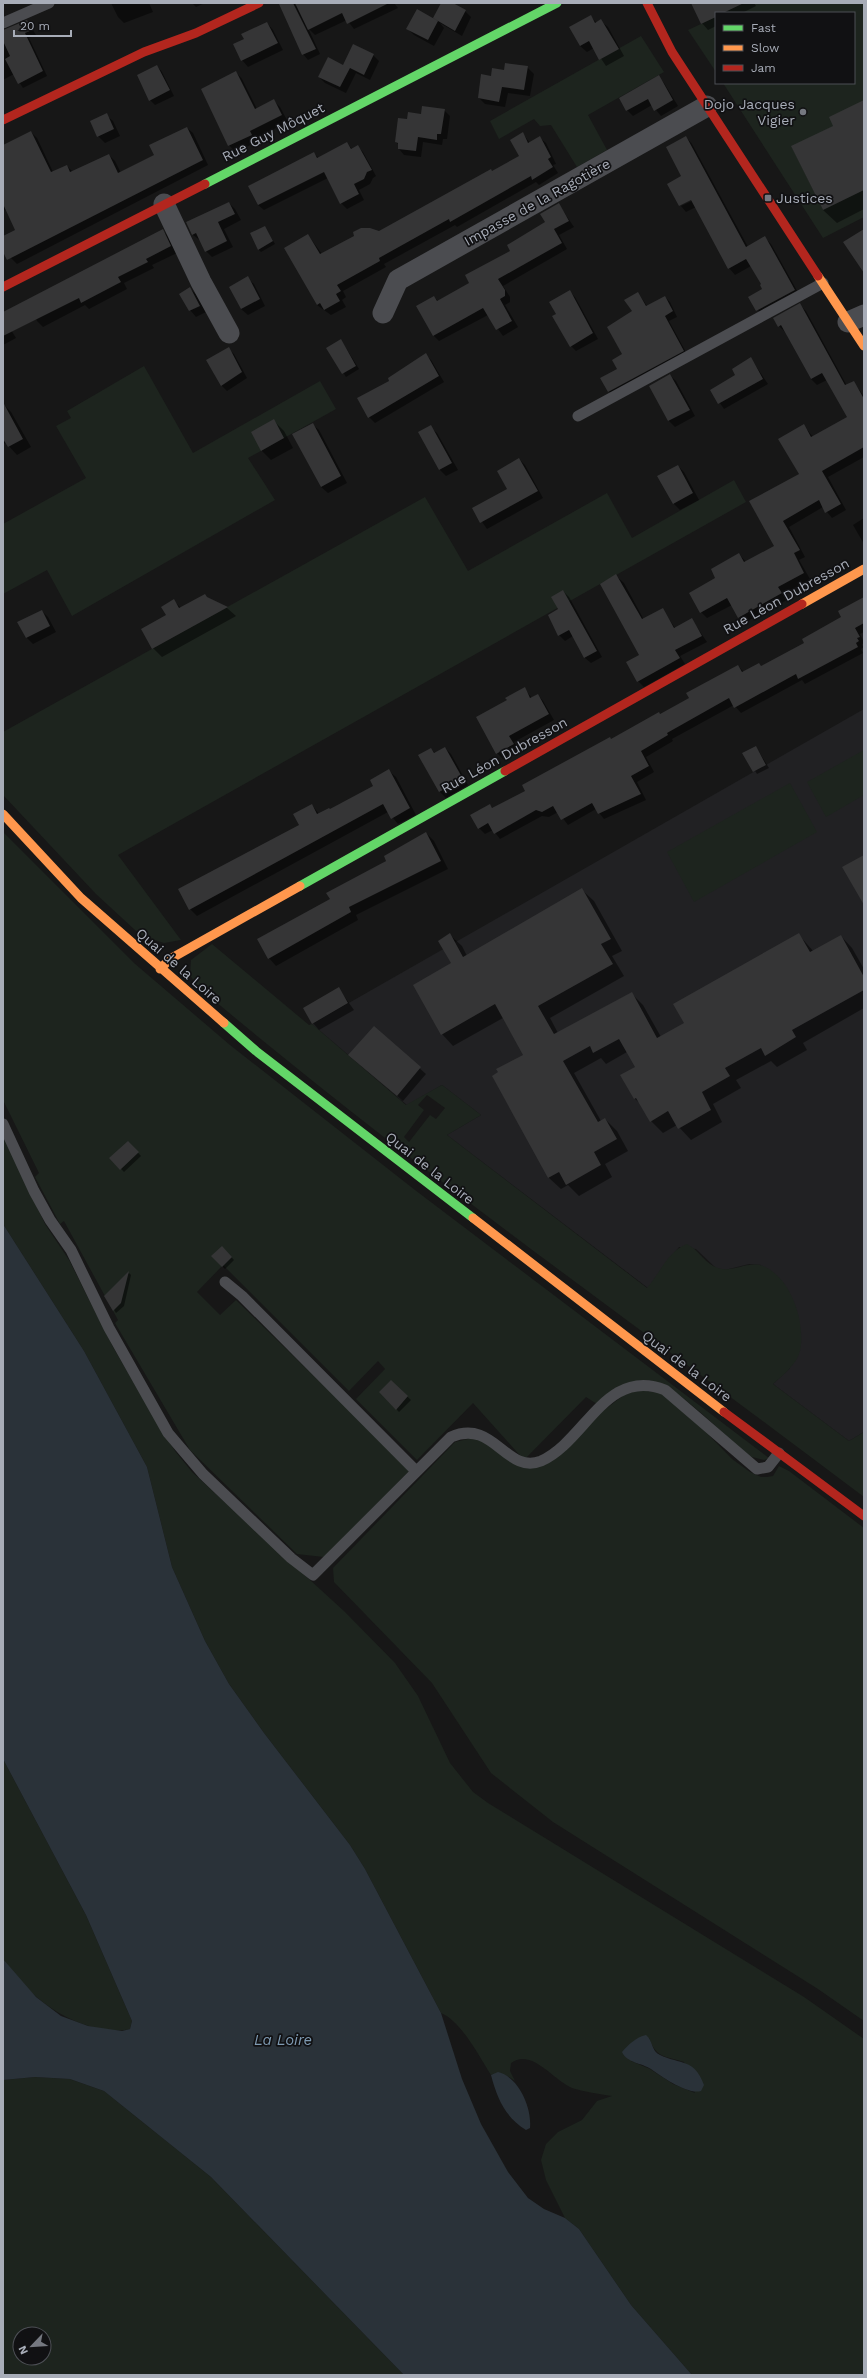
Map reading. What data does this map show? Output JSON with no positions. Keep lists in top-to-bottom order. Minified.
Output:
{"streets":{"street":["Rue Guy Môquet","Impasse de la Ragotière","Rue Léon Dubresson","Quai de la Loire"]},"crossings":[["Rue Léon Dubresson","Quai de la Loire"]],"water":["La Loire"],"places":{"other":["Dojo Jacques Vigier"],"transit":["Justices"]},"legend":["Fast","Slow","Jam"],"scale_bar":"20 m","north":"bottom left"}
